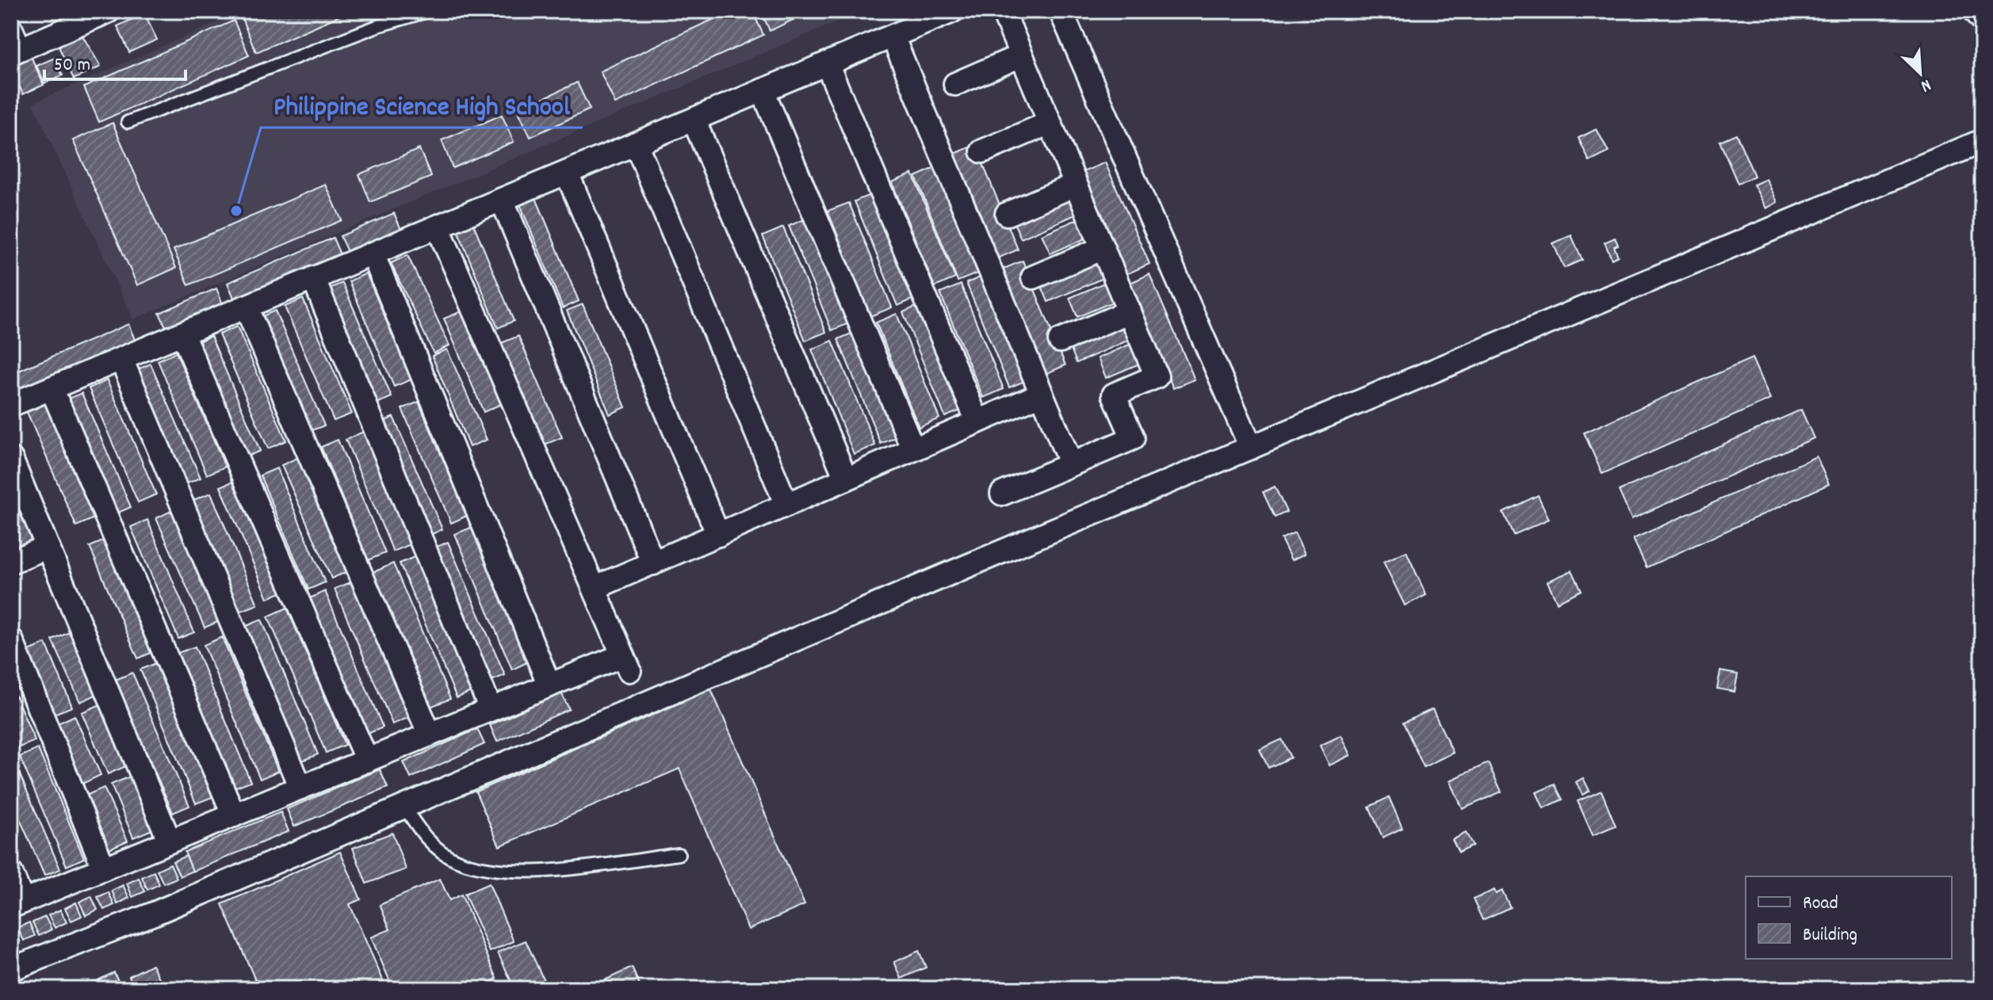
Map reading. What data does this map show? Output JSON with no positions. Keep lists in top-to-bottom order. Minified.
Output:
{"places":["Philippine Science High School"],"legend":["Road","Building"],"scale_bar":"50 m","north":"bottom right"}
